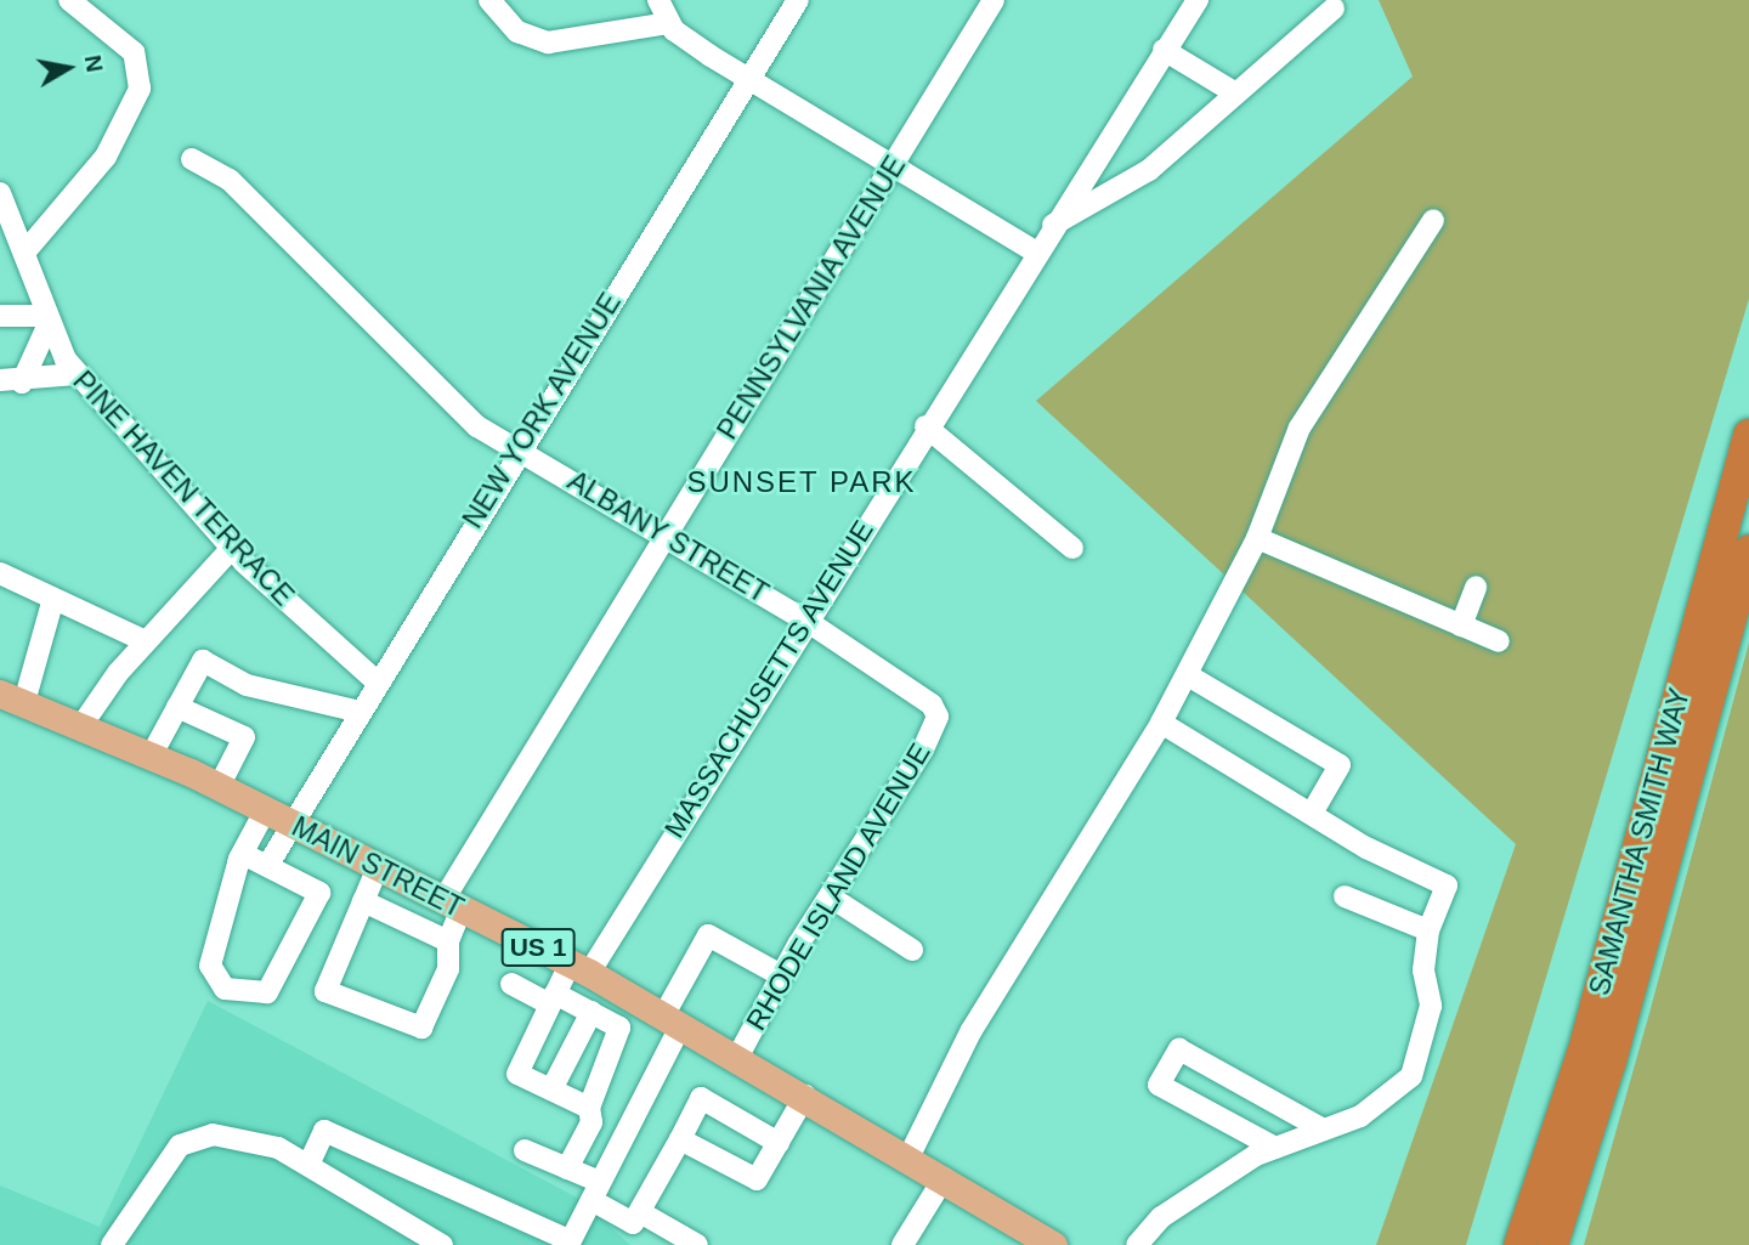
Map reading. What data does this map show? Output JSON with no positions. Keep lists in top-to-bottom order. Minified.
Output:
{"streets":{"highway":["SAMANTHA SMITH WAY"],"main road":["MAIN STREET","US 1"],"street":["PENNSYLVANIA AVENUE","NEW YORK AVENUE","PINE HAVEN TERRACE","ALBANY STREET","MASSACHUSETTS AVENUE","RHODE ISLAND AVENUE"]},"crossings":[["PENNSYLVANIA AVENUE","ALBANY STREET"],["PENNSYLVANIA AVENUE","MAIN STREET"],["NEW YORK AVENUE","PINE HAVEN TERRACE"],["NEW YORK AVENUE","ALBANY STREET"],["NEW YORK AVENUE","MAIN STREET"],["ALBANY STREET","MASSACHUSETTS AVENUE"],["ALBANY STREET","RHODE ISLAND AVENUE"],["MASSACHUSETTS AVENUE","MAIN STREET"],["MAIN STREET","RHODE ISLAND AVENUE"]],"districts":["SUNSET PARK"],"north":"right"}
